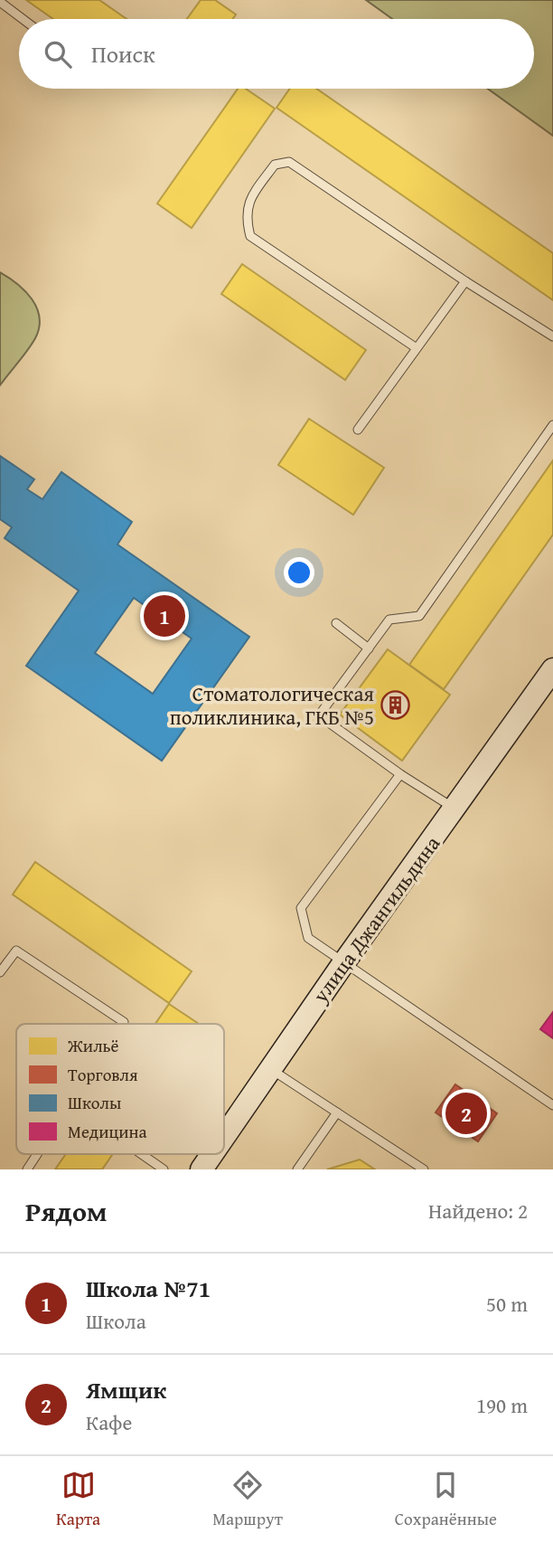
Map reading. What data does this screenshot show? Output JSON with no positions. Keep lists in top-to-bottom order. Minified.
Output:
{"streets":{"main road":["улица Джангильдина"]},"places":{"building":["Стоматологическая поликлиника, ГКБ №5"]},"legend":["Жильё","Торговля","Школы","Медицина"],"page":{"search":"Поиск","pins":["1","2"],"heading":["Рядом","Найдено: 2"],"list":[{"mark":"1","name":"Школа №71","note":"Школа","value":"50 m"},{"mark":"2","name":"Ямщик","note":"Кафе","value":"190 m"}],"nav":["Карта","Маршрут","Сохранённые"]}}
